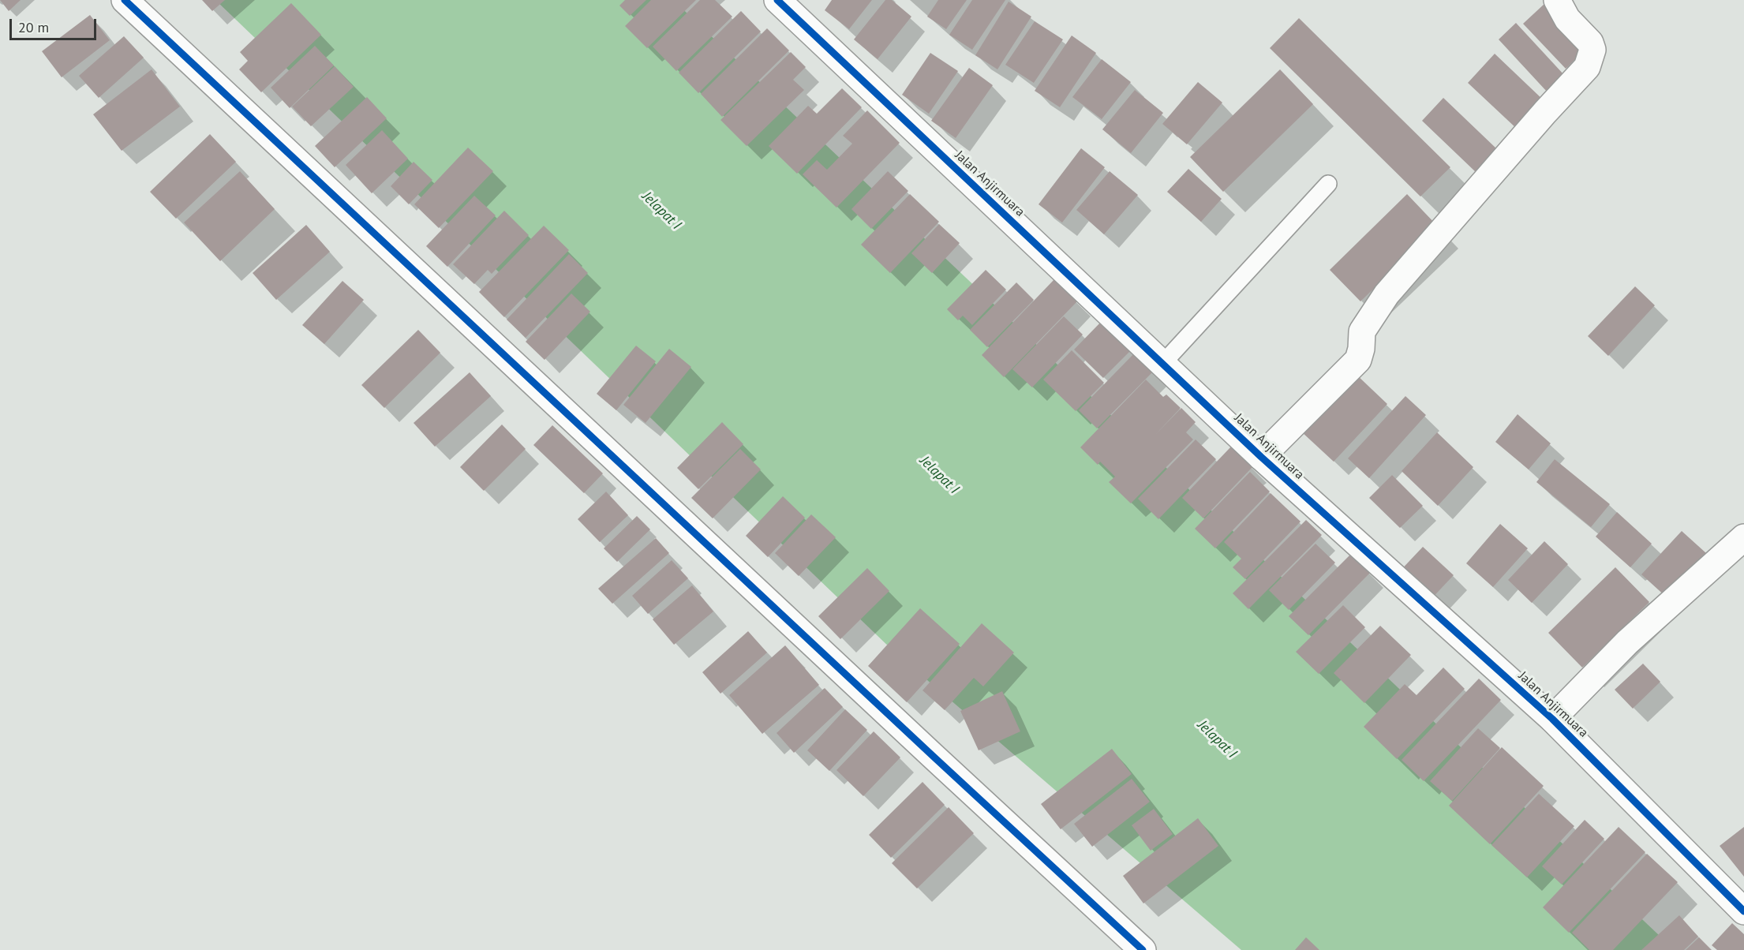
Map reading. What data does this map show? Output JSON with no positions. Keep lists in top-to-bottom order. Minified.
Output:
{"streets":{"street":["Jalan Anjirmuara"]},"water":["Jelapat I"],"scale_bar":"20 m"}
